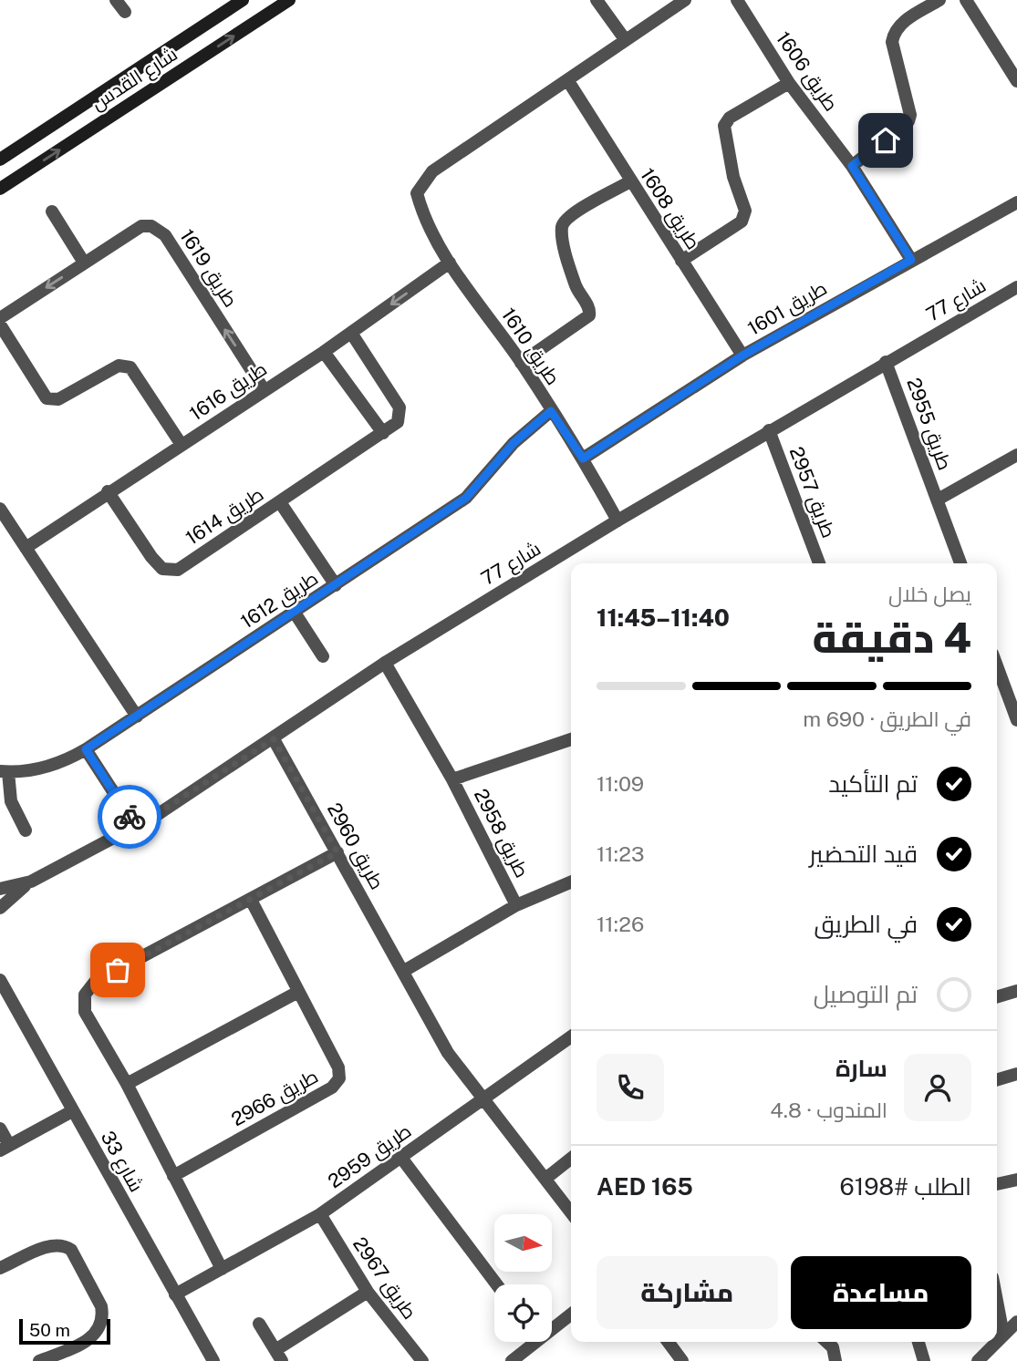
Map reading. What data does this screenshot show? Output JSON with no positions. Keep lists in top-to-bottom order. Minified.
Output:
{"streets":{"main road":["شارع القدس"],"street":["طريق 1606","طريق 1608","طريق 1619","شارع 77","طريق 1601","طريق 1610","طريق 1616","طريق 2955","طريق 2957","طريق 1614","طريق 1612","طريق 2958","طريق 2960","طريق 2966","طريق 2959","شارع 33","طريق 2967"]},"crossings":[["طريق 1606","طريق 1601"],["طريق 1608","طريق 1601"],["طريق 1608","طريق 1610"],["طريق 1619","طريق 1616"],["شارع 77","طريق 1610"],["شارع 77","طريق 2955"],["شارع 77","طريق 2957"],["شارع 77","طريق 2958"],["شارع 77","طريق 2960"],["طريق 1601","طريق 1610"],["طريق 1610","طريق 1616"],["طريق 1610","طريق 1612"],["طريق 1616","طريق 1614"],["طريق 2960","طريق 2959"],["طريق 2959","شارع 33"],["طريق 2959","طريق 2967"]],"scale_bar":"50 m","north":"right","page":{"heading":["4 دقيقة","يصل خلال","11:40–11:45"],"panel":["سارة","المندوب · 4.8","الطلب #6198","AED 165"],"bar":"في الطريق · 690 m","list":[["تم التأكيد","11:09"],["قيد التحضير","11:23"],["في الطريق","11:26"],"تم التوصيل"],"buttons":["مساعدة","مشاركة"],"scale":"50 m"}}
